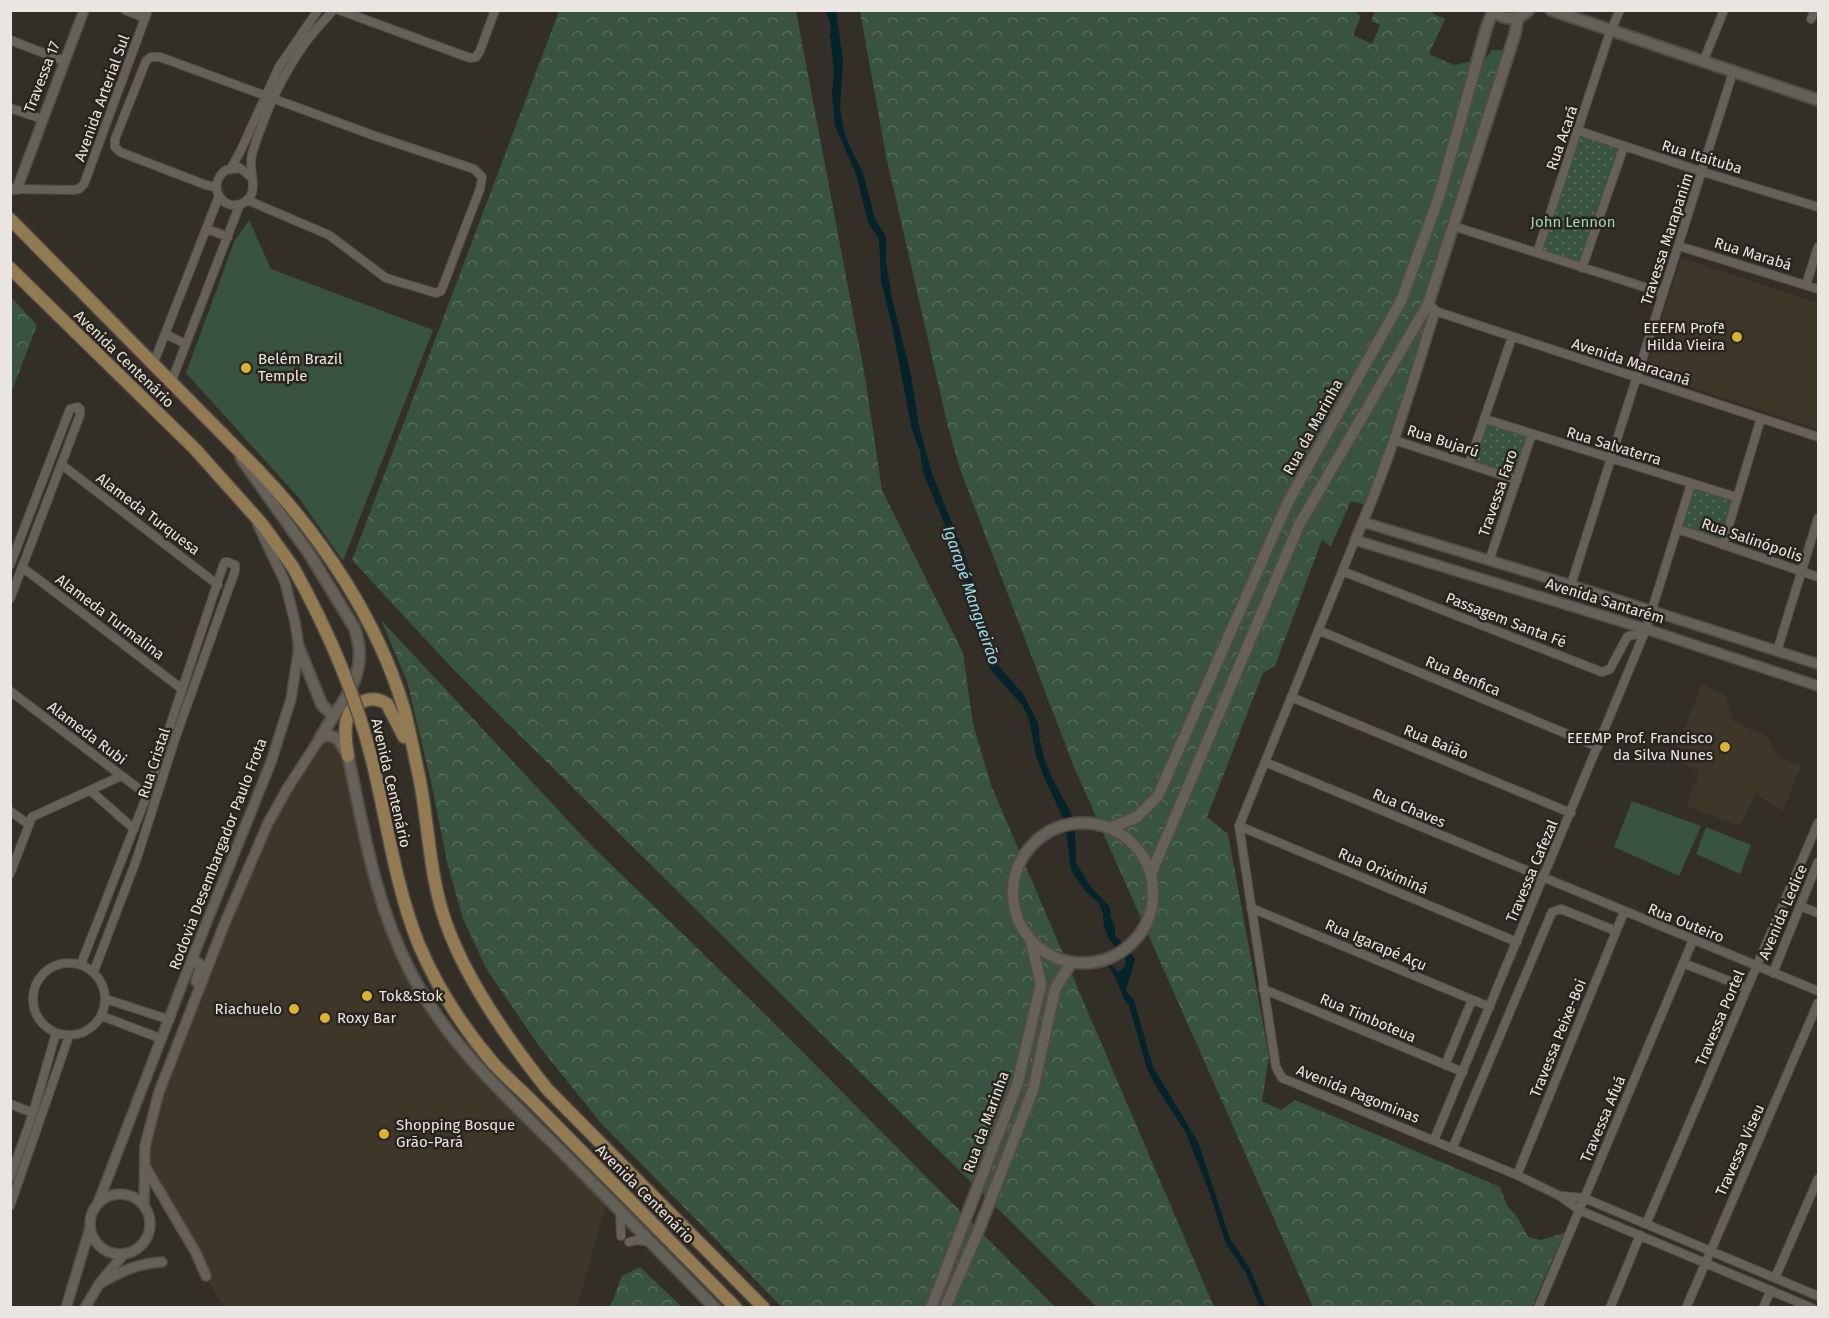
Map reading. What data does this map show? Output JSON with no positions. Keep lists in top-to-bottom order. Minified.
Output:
{"streets":{"main road":["Avenida Centenário","Rua da Marinha","Rodovia Desembargador Paulo Frota"],"street":["Travessa 17","Avenida Arterial Sul","Rua Acará","Rua Itaituba","Travessa Marapanim","Rua Marabá","Avenida Maracanã","Rua Bujarú","Rua Salvaterra","Travessa Faro","Alameda Turquesa","Rua Salinópolis","Avenida Santarém","Alameda Turmalina","Passagem Santa Fé","Rua Benfica","Alameda Rubi","Rua Baião","Rua Cristal","Rua Chaves","Rua Oriximiná","Travessa Cafezal","Avenida Ledice","Rua Outeiro","Rua Igarapé Açu","Rua Timboteua","Travessa Portel","Travessa Peixe-Boi","Avenida Pagominas","Travessa Afuá","Travessa Viseu"]},"crossings":[["Travessa 17","Avenida Arterial Sul"],["Rua Acará","Rua Itaituba"],["Rua Itaituba","Travessa Marapanim"],["Travessa Marapanim","Rua Marabá"],["Travessa Marapanim","Avenida Maracanã"],["Travessa Marapanim","Rua Salvaterra"],["Travessa Marapanim","Avenida Santarém"],["Avenida Centenário","Rodovia Desembargador Paulo Frota"],["Rua Bujarú","Travessa Faro"],["Rua Salvaterra","Travessa Faro"],["Rua Salvaterra","Travessa Cafezal"],["Travessa Faro","Avenida Santarém"],["Alameda Turquesa","Rua Cristal"],["Rua Salinópolis","Travessa Cafezal"],["Avenida Santarém","Passagem Santa Fé"],["Avenida Santarém","Travessa Cafezal"],["Alameda Turmalina","Rua Cristal"],["Passagem Santa Fé","Travessa Cafezal"],["Rua Benfica","Travessa Cafezal"],["Alameda Rubi","Rua Cristal"],["Rua Baião","Travessa Cafezal"],["Rua Chaves","Travessa Cafezal"],["Rua Chaves","Rua Outeiro"],["Rua Oriximiná","Travessa Cafezal"],["Rua Oriximiná","Avenida Pagominas"],["Travessa Cafezal","Rua Outeiro"],["Travessa Cafezal","Rua Igarapé Açu"],["Travessa Cafezal","Rua Timboteua"],["Travessa Cafezal","Avenida Pagominas"],["Avenida Ledice","Rua Outeiro"],["Rua Outeiro","Travessa Portel"],["Rua Outeiro","Travessa Peixe-Boi"],["Rua Outeiro","Travessa Afuá"],["Rua Igarapé Açu","Avenida Pagominas"],["Rua Timboteua","Avenida Pagominas"],["Travessa Portel","Avenida Pagominas"],["Travessa Peixe-Boi","Avenida Pagominas"],["Avenida Pagominas","Travessa Afuá"],["Avenida Pagominas","Travessa Viseu"]],"water":["Igarapé Mangueirão"],"parks":["John Lennon"],"places":["EEEFM Profª Hilda Vieira","Belém Brazil Temple","EEEMP Prof. Francisco da Silva Nunes","Tok&Stok","Riachuelo","Roxy Bar","Shopping Bosque Grão-Pará"]}
